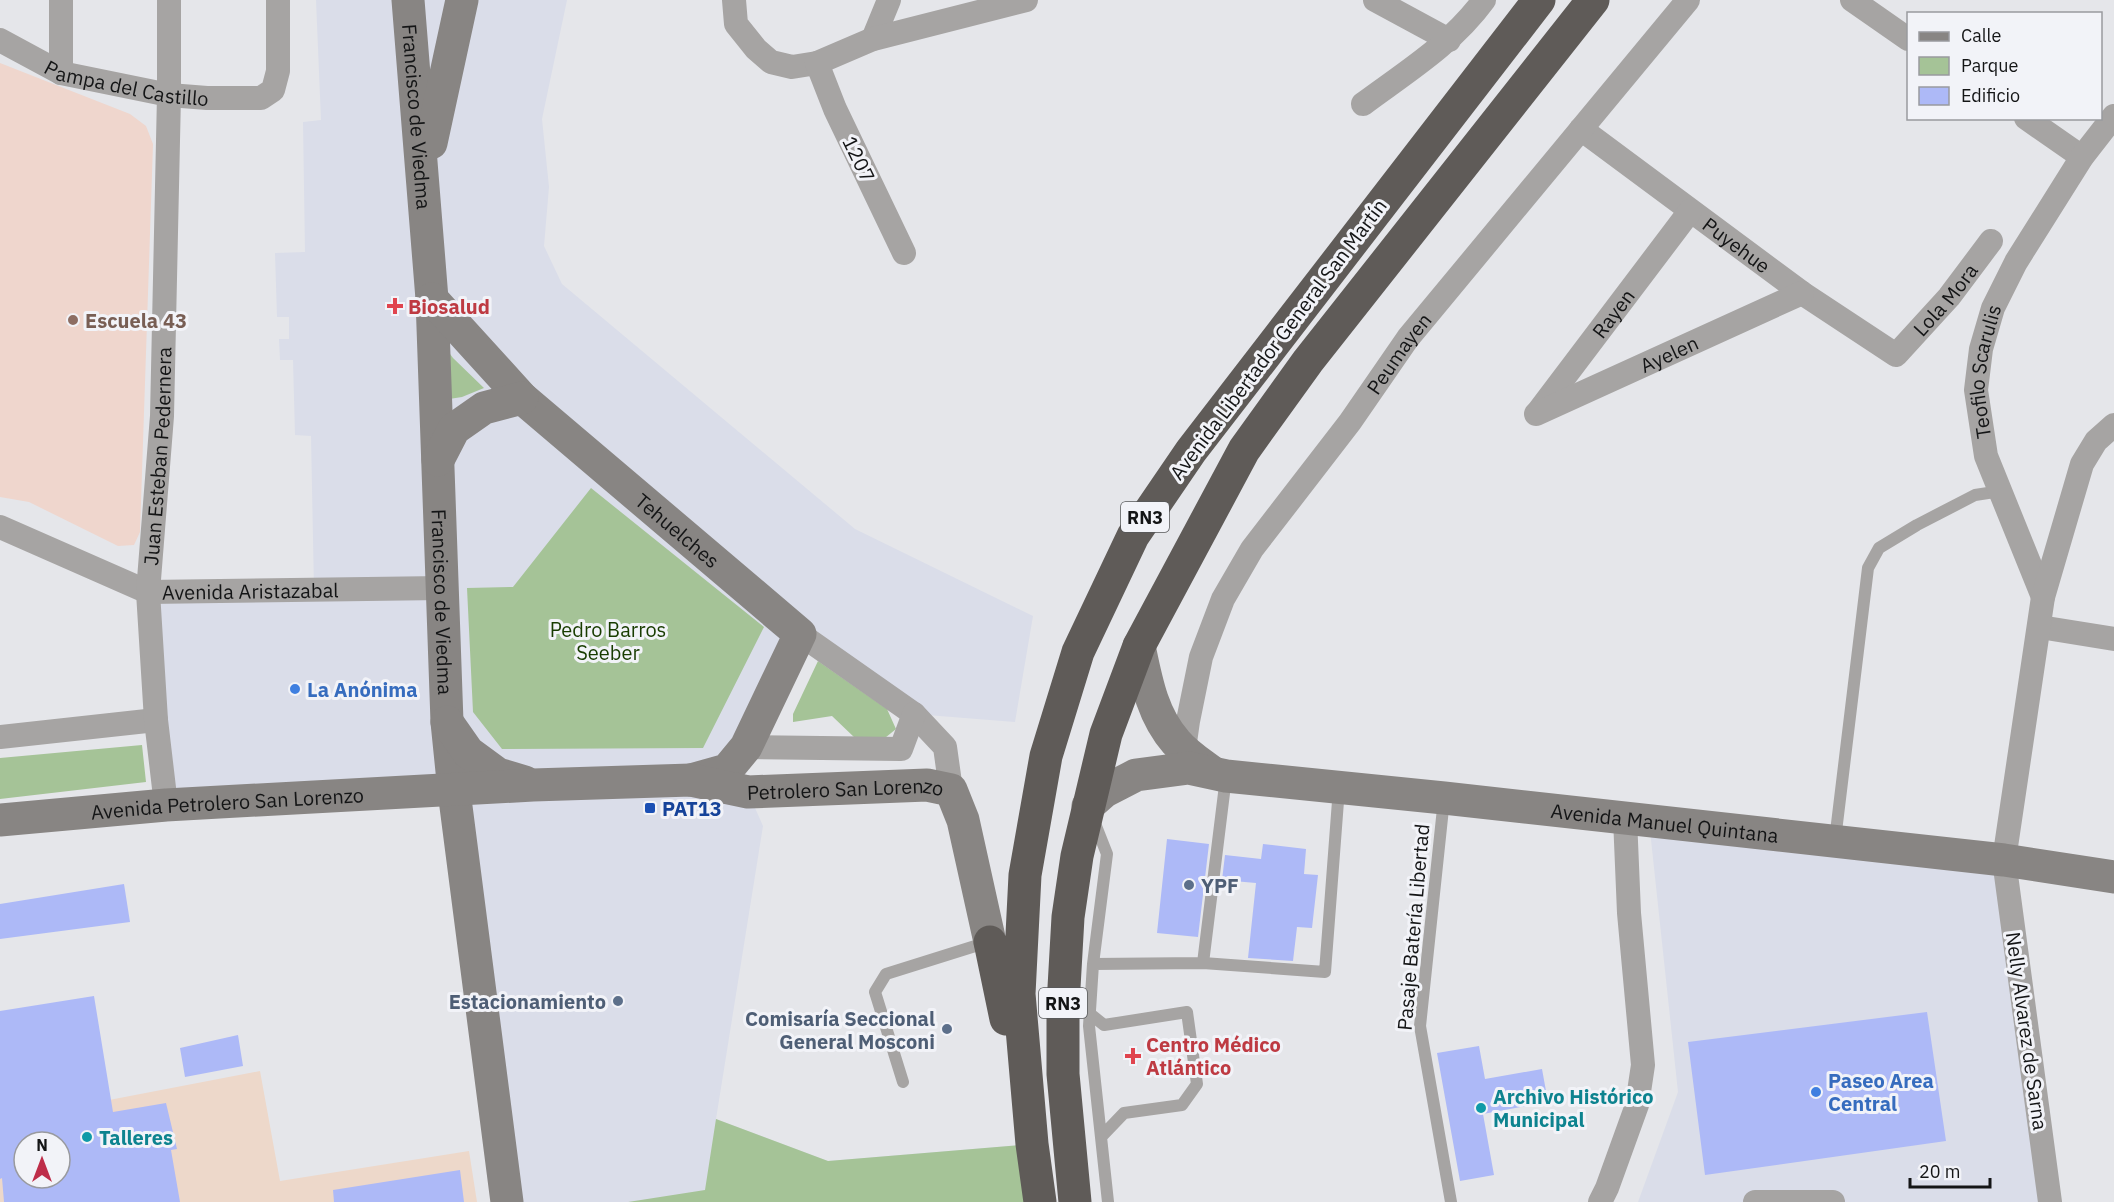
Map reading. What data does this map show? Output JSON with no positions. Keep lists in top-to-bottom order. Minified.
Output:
{"streets":{"highway":["Avenida Libertador General San Martín","RN3"],"main road":["Francisco de Viedma","Tehuelches","Petrolero San Lorenzo","Avenida Petrolero San Lorenzo","Avenida Manuel Quintana"],"street":["Pampa del Castillo","1207","Puyehue","Lola Mora","Rayen","Peumayen","Ayelen","Teofilo Scarulis","Juan Esteban Pedernera","Avenida Aristazabal","Nelly Alvarez de Sarna"],"lane":["Pasaje Batería Libertad"]},"crossings":[["Pampa del Castillo","Juan Esteban Pedernera"],["Francisco de Viedma","Tehuelches"],["Francisco de Viedma","Avenida Aristazabal"],["Francisco de Viedma","Petrolero San Lorenzo"],["Francisco de Viedma","Avenida Petrolero San Lorenzo"],["Puyehue","Lola Mora"],["Puyehue","Rayen"],["Puyehue","Peumayen"],["Puyehue","Ayelen"],["Rayen","Ayelen"],["Avenida Libertador General San Martín","Avenida Manuel Quintana"],["Teofilo Scarulis","Avenida Manuel Quintana"],["Teofilo Scarulis","Nelly Alvarez de Sarna"],["Juan Esteban Pedernera","Avenida Aristazabal"],["Juan Esteban Pedernera","Avenida Petrolero San Lorenzo"],["Tehuelches","Petrolero San Lorenzo"],["Petrolero San Lorenzo","Avenida Petrolero San Lorenzo"],["Avenida Manuel Quintana","Pasaje Batería Libertad"],["Avenida Manuel Quintana","Nelly Alvarez de Sarna"]],"parks":["Pedro Barros Seeber"],"places":{"health":["Biosalud","Centro Médico Atlántico"],"other":["Escuela 43","La Anónima","YPF","Estacionamiento","Comisaría Seccional General Mosconi","Paseo Area Central","Archivo Histórico Municipal","Talleres"],"transit":["PAT13"]},"legend":["Calle","Parque","Edificio"],"scale_bar":"20 m","north":"top"}
